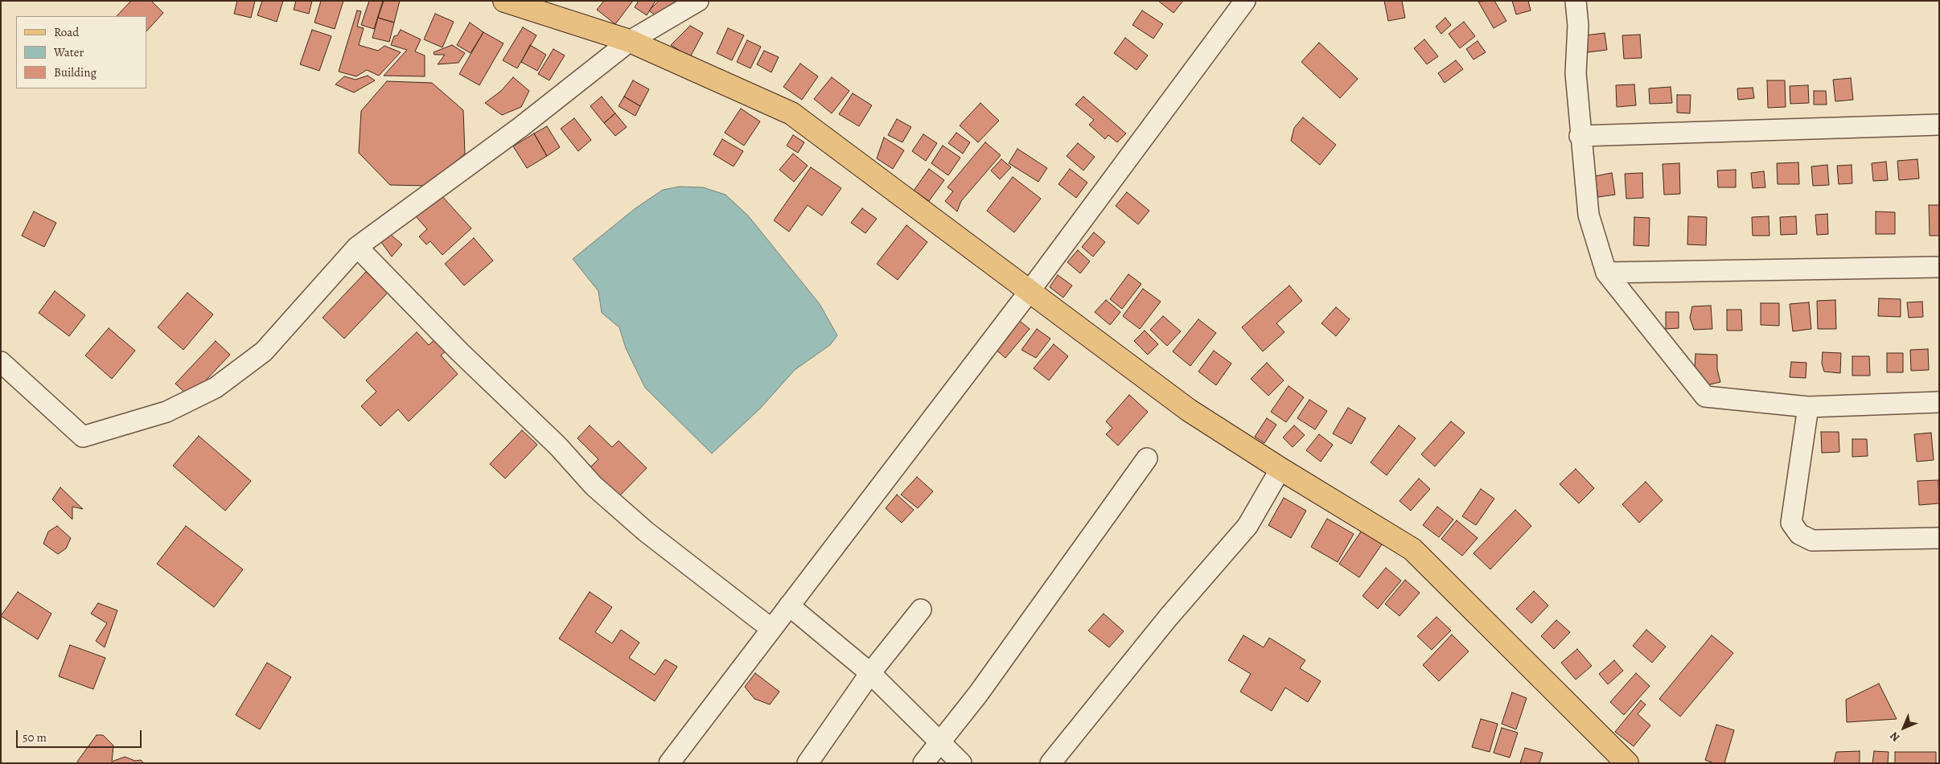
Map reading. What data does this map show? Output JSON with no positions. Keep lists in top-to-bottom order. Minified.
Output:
{"legend":["Road","Water","Building"],"scale_bar":"50 m","north":"bottom left"}
